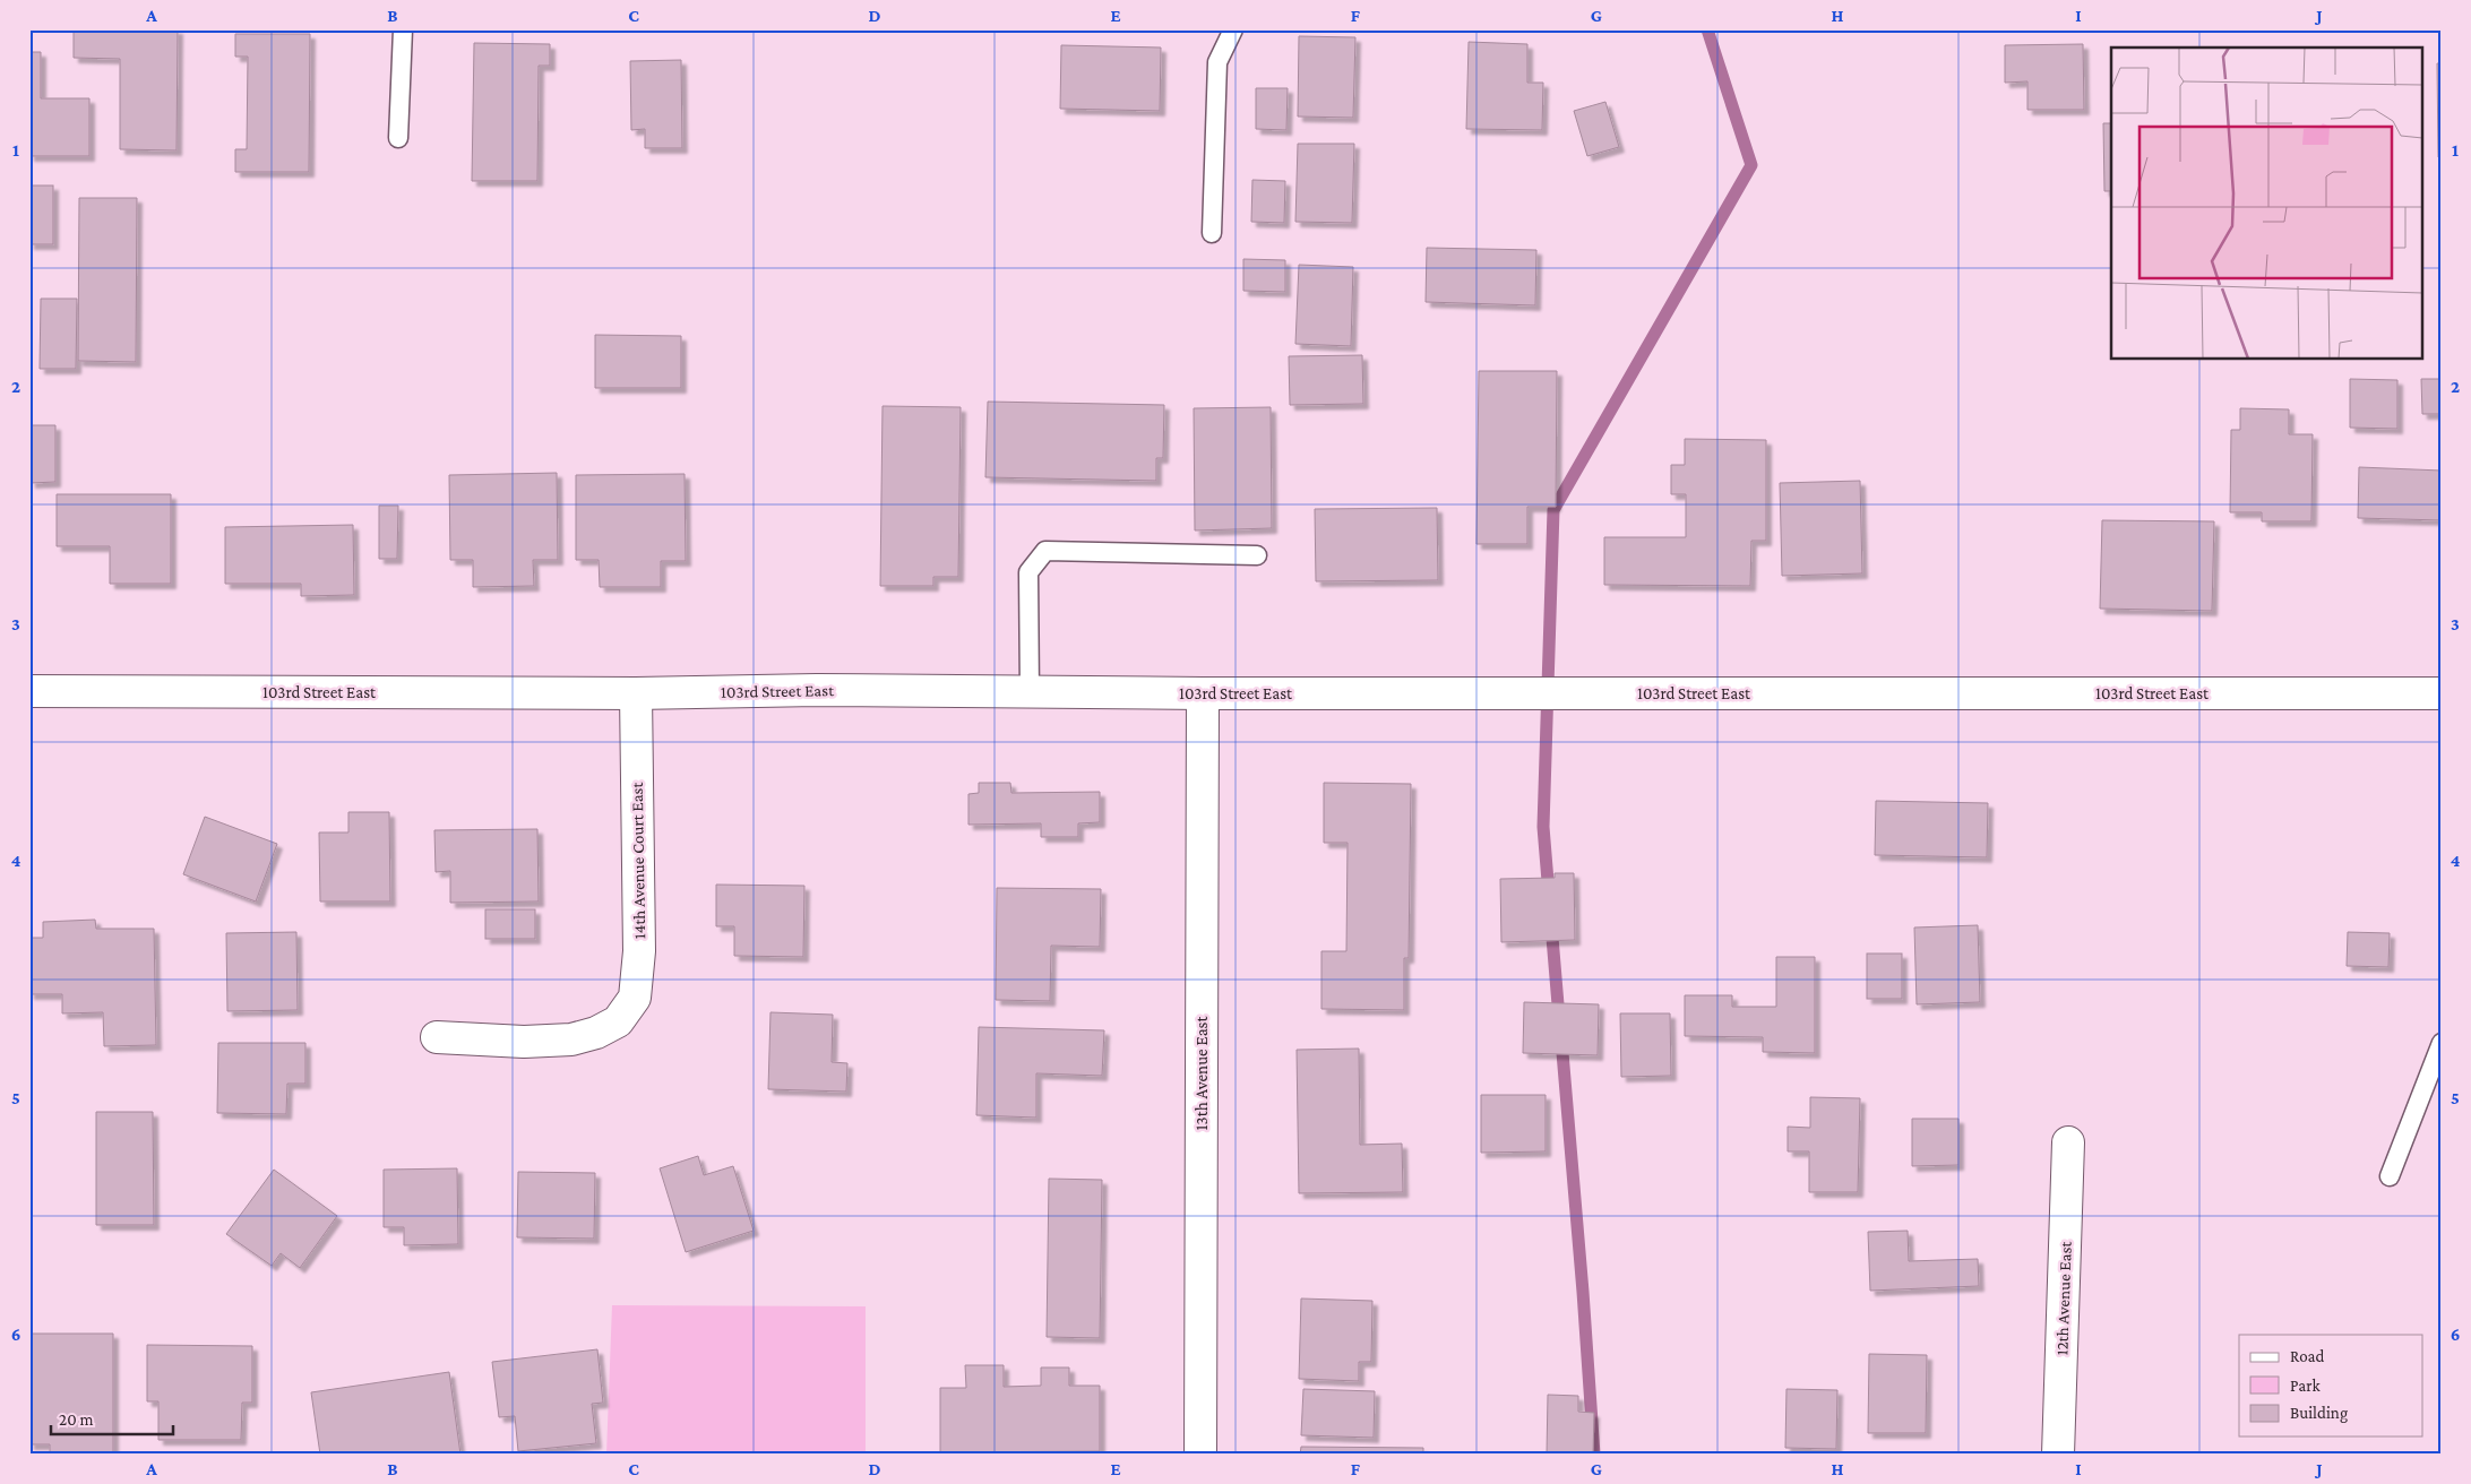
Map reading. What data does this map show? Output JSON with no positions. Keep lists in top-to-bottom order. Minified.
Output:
{"streets":{"street":["103rd Street East","14th Avenue Court East","13th Avenue East","12th Avenue East"]},"crossings":[["103rd Street East","14th Avenue Court East"],["103rd Street East","13th Avenue East"]],"legend":["Road","Park","Building"],"scale_bar":"20 m","grid":{"columns":["A","B","C","D","E","F","G","H","I","J"],"rows":["1","2","3","4","5","6"]}}
